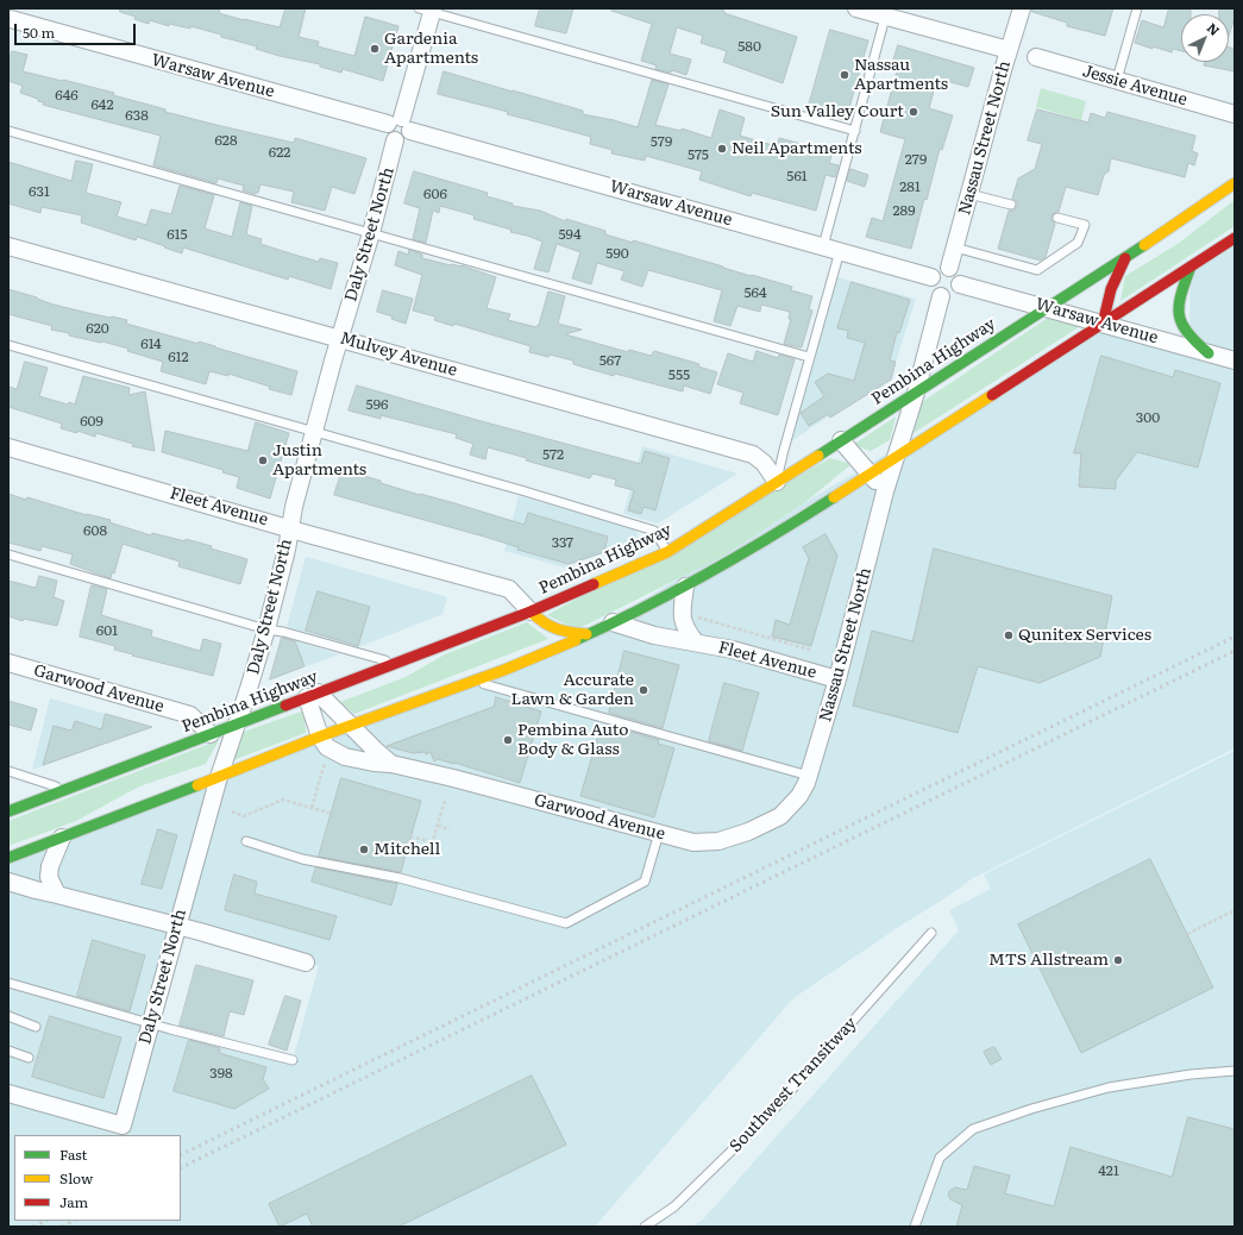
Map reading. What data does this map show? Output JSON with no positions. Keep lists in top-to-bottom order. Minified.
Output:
{"streets":{"main road":["Pembina Highway"],"street":["Warsaw Avenue","Jessie Avenue","Nassau Street North","Daly Street North","Mulvey Avenue","Fleet Avenue","Garwood Avenue"],"lane":["Southwest Transitway"]},"crossings":[["Warsaw Avenue","Nassau Street North"],["Warsaw Avenue","Daly Street North"],["Warsaw Avenue","Pembina Highway"],["Nassau Street North","Pembina Highway"],["Nassau Street North","Fleet Avenue"],["Nassau Street North","Garwood Avenue"],["Daly Street North","Mulvey Avenue"],["Daly Street North","Pembina Highway"],["Daly Street North","Fleet Avenue"],["Mulvey Avenue","Pembina Highway"],["Pembina Highway","Fleet Avenue"],["Pembina Highway","Garwood Avenue"]],"places":["Gardenia Apartments","Nassau Apartments","Sun Valley Court","Neil Apartments","Justin Apartments","Qunitex Services","Accurate Lawn & Garden","Pembina Auto Body & Glass","Mitchell","MTS Allstream"],"house_numbers":["580","646","642","638","628","579","622","575","279","561","281","631","606","289","615","594","590","564","620","614","612","567","555","596","300","609","572","608","337","601","398","421"],"legend":["Fast","Slow","Jam"],"scale_bar":"50 m","north":"top right"}
